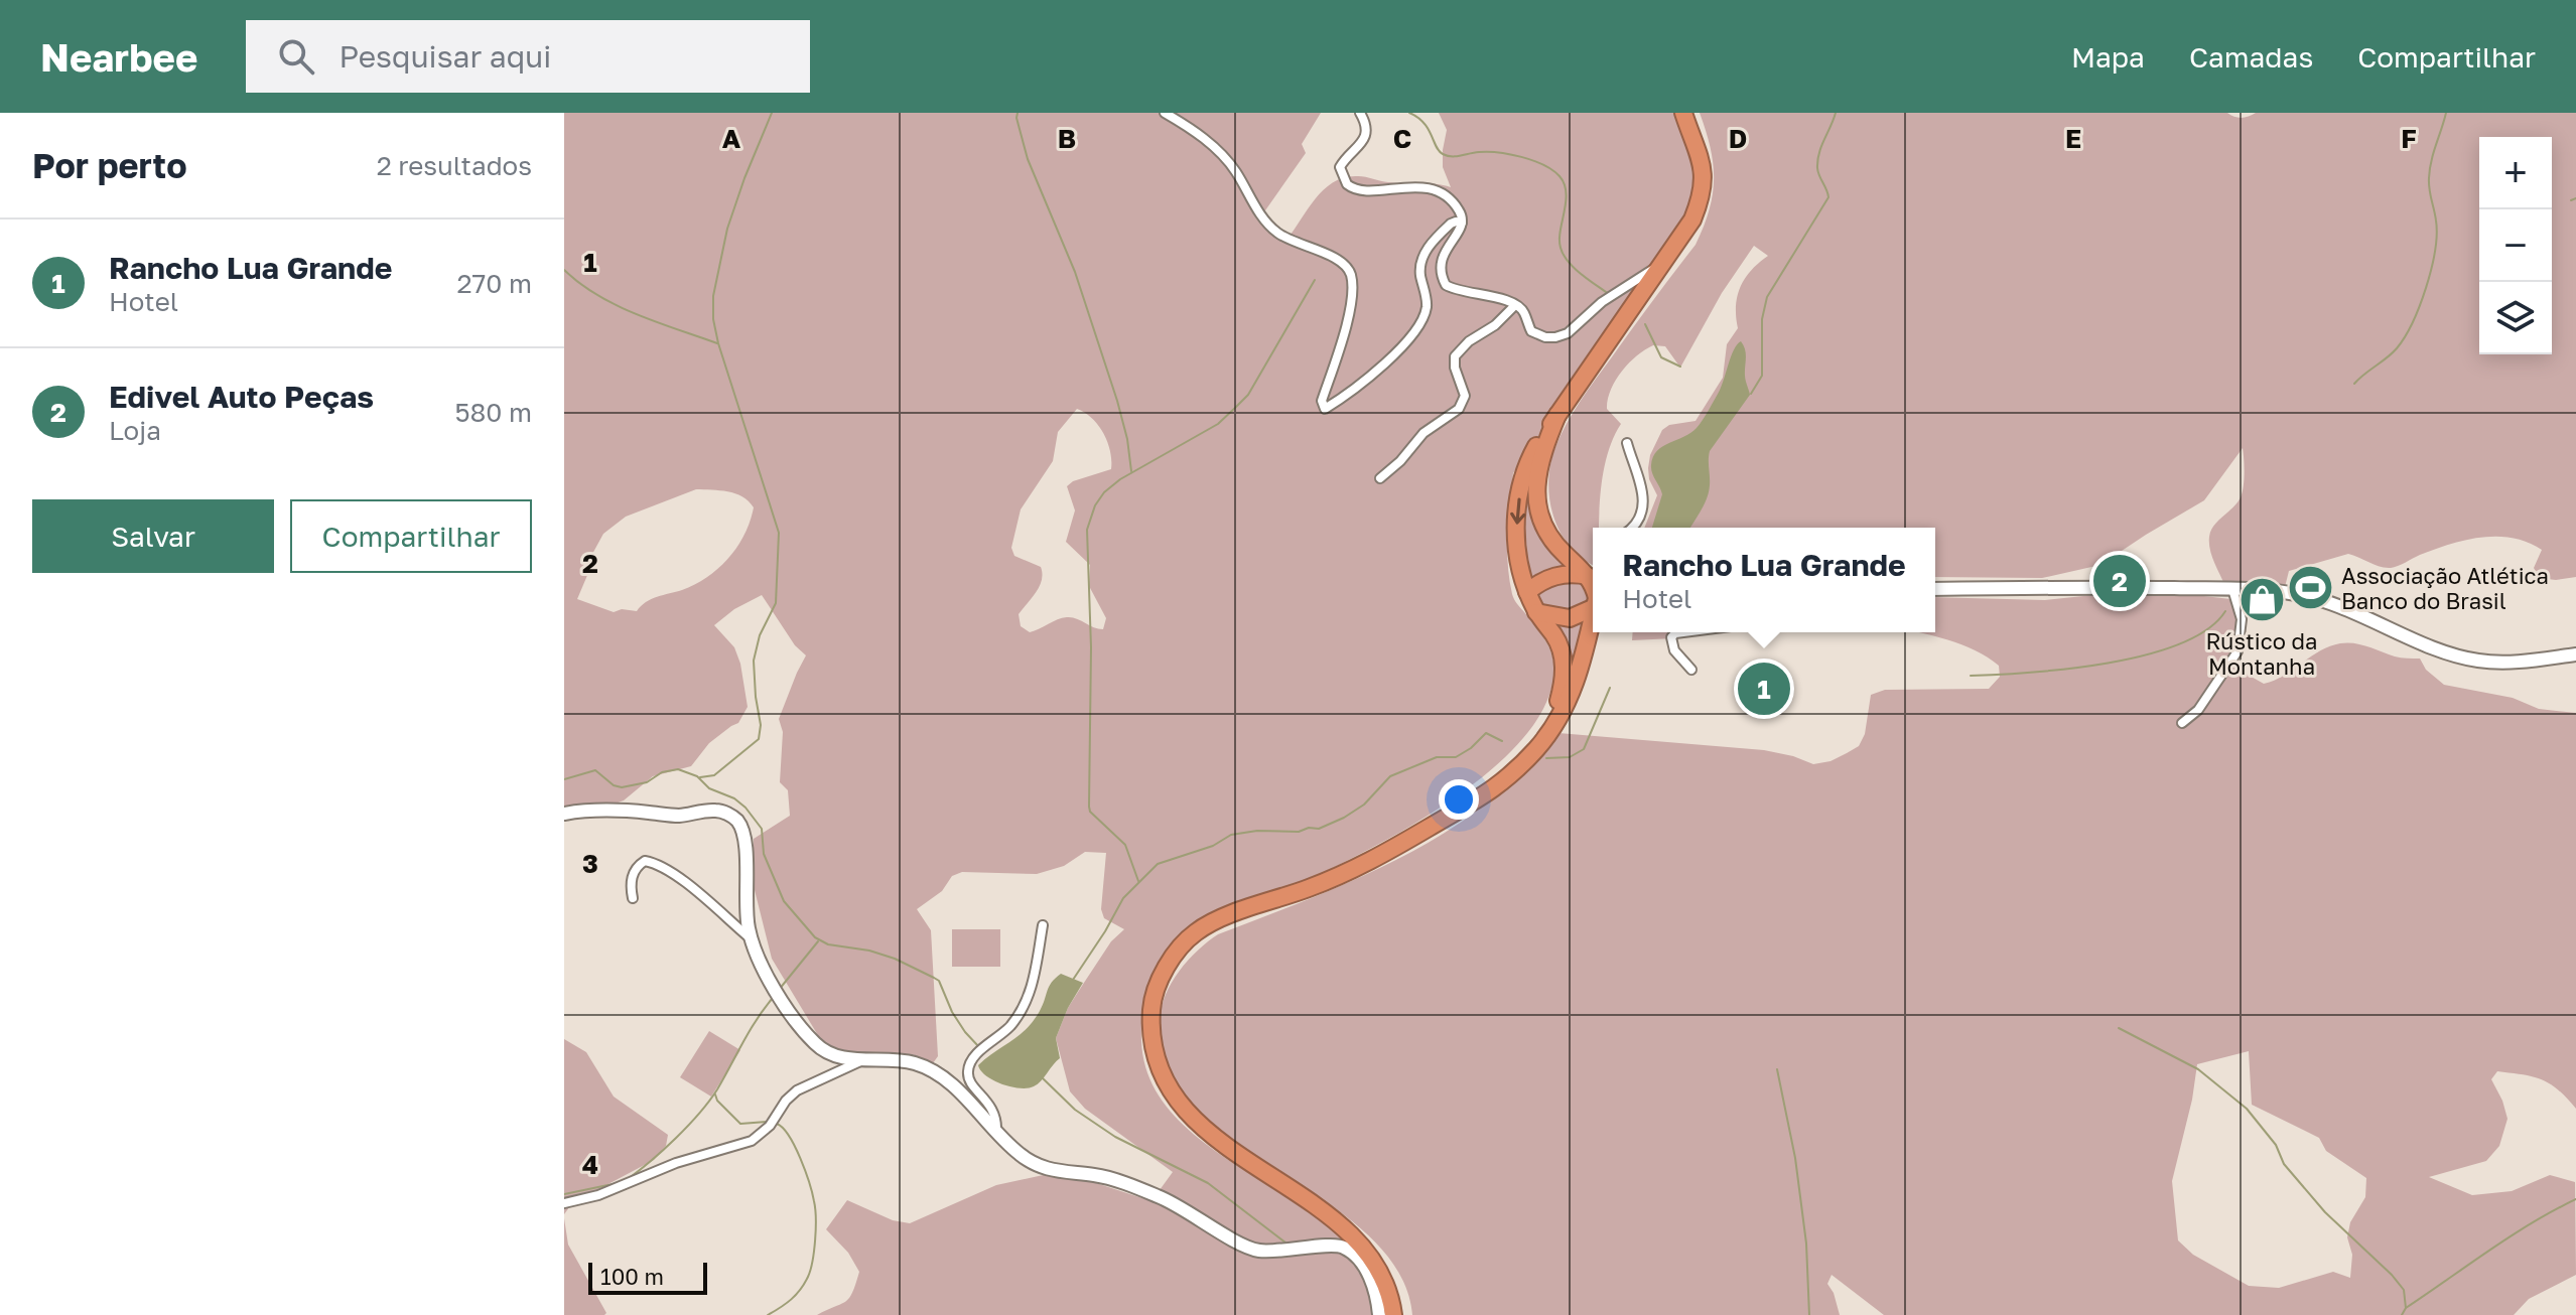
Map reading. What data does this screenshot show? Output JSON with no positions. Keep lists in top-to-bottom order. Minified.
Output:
{"places":{"sports":["Associação Atlética Banco do Brasil"],"shop":["Rústico da Montanha"]},"scale_bar":"100 m","page":{"header":"Nearbee","search":"Pesquisar aqui","nav":["Mapa","Camadas","Compartilhar"],"heading":["Por perto","2 resultados"],"map_buttons":["+","−"],"list":[{"mark":"1","name":"Rancho Lua Grande","note":"Hotel","value":"270 m"},{"mark":"2","name":"Edivel Auto Peças","note":"Loja","value":"580 m"}],"buttons":["Salvar","Compartilhar"],"popup":["Rancho Lua Grande","Hotel"],"pins":["2","1"],"scale":"100 m"},"grid":{"columns":["A","B","C","D","E","F"],"rows":["1","2","3","4"]}}
